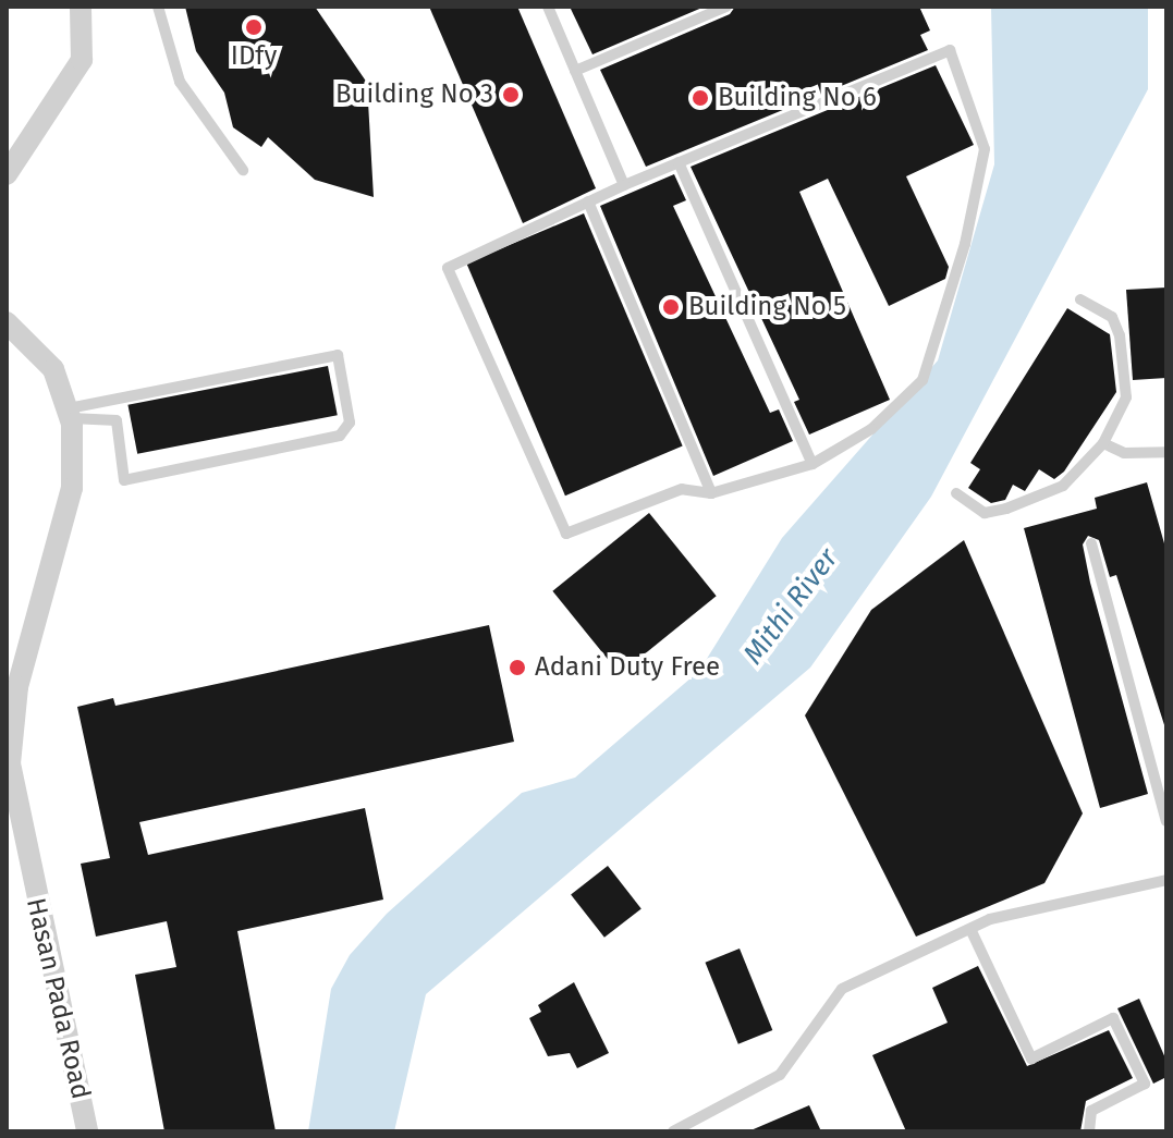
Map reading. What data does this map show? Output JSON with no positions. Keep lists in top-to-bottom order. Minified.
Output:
{"streets":{"street":["Hasan Pada Road"]},"water":["Mithi River"],"places":["IDfy","Building No 3","Building No 6","Building No 5","Adani Duty Free"]}
